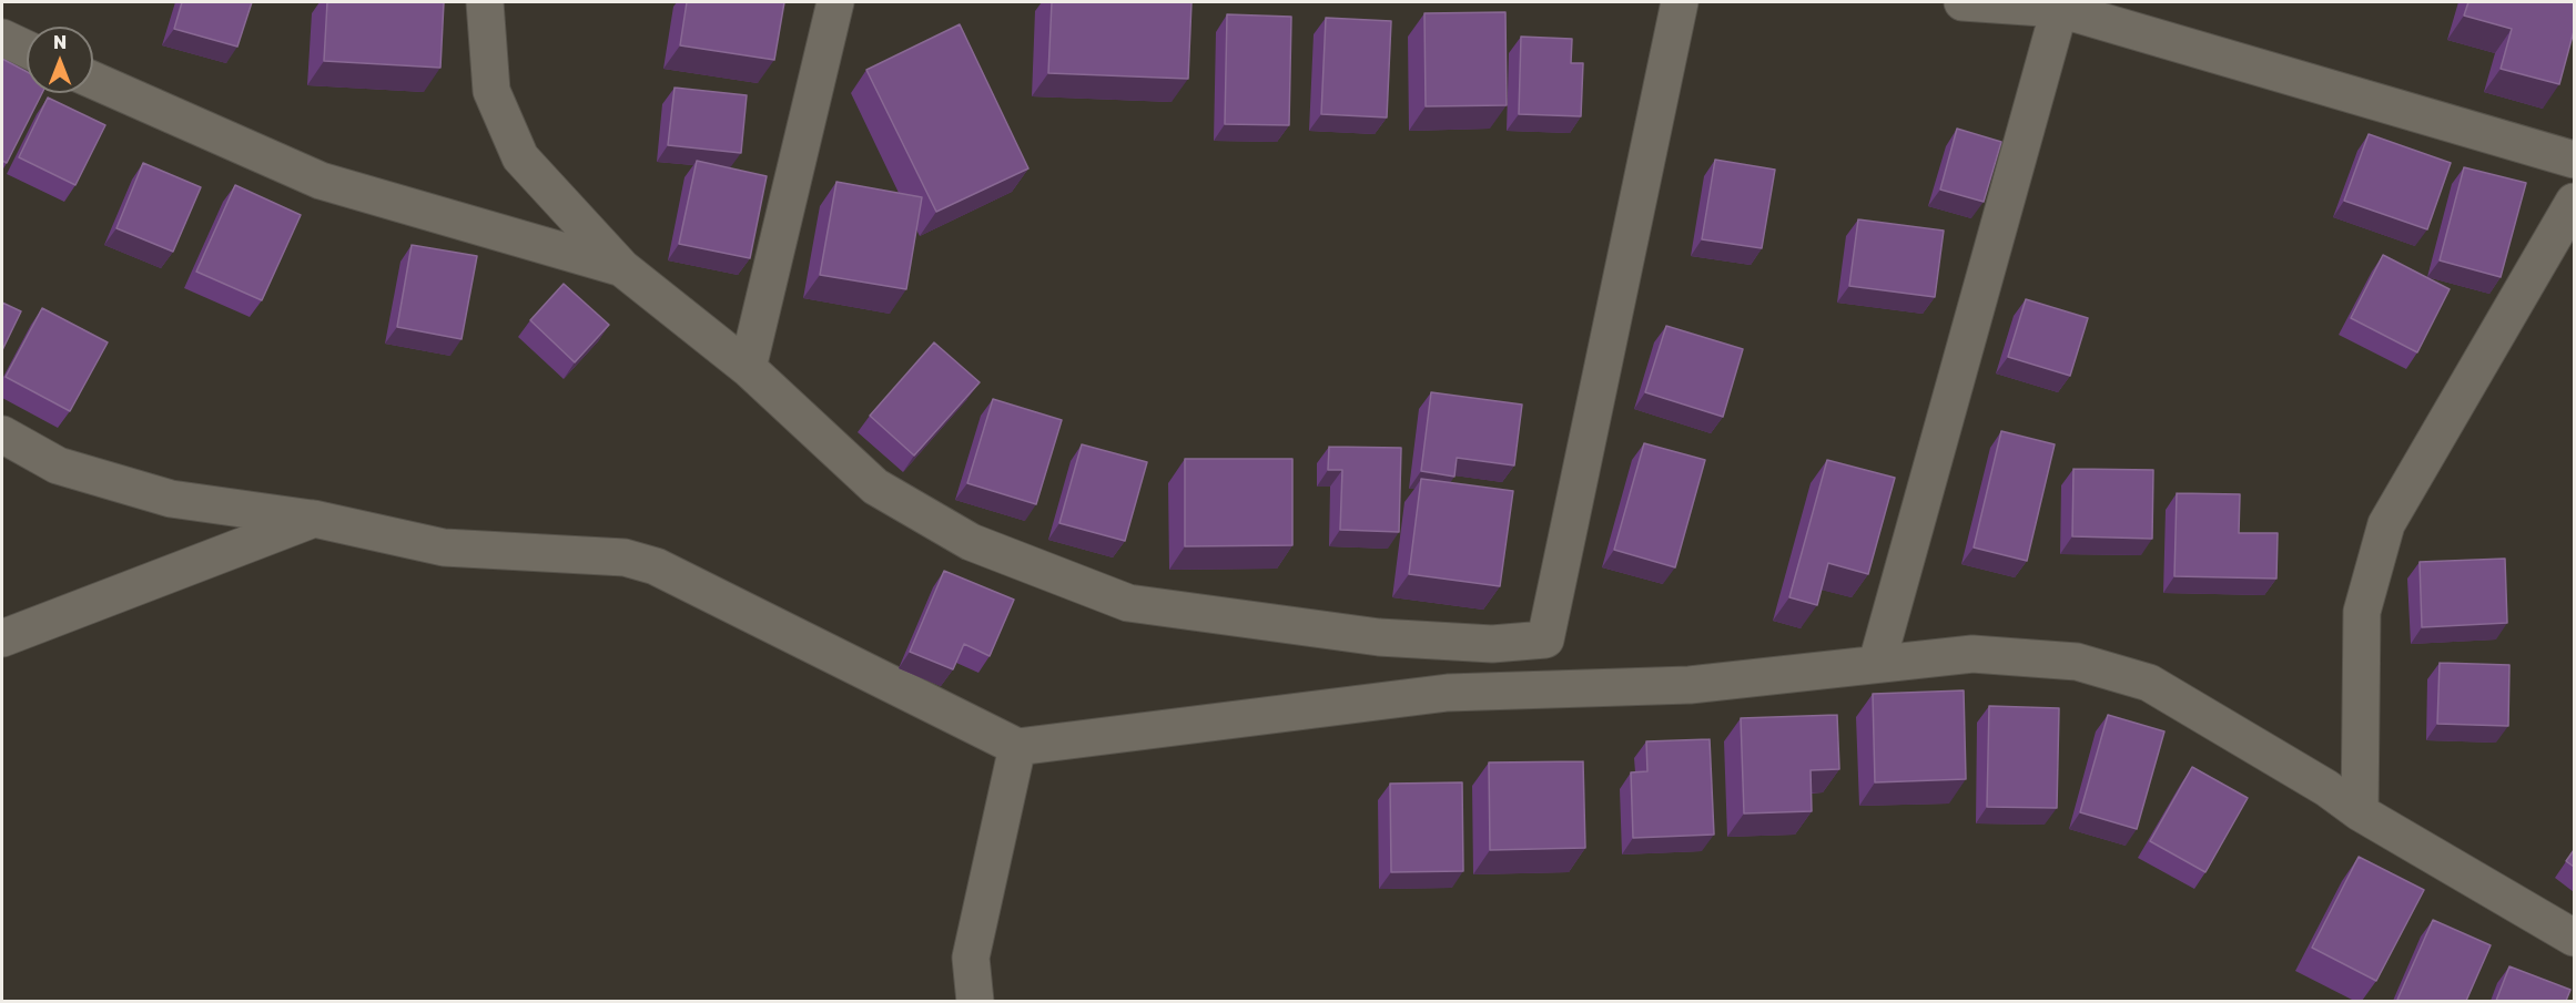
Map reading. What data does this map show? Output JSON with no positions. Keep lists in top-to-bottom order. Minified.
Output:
{"north":"top"}
